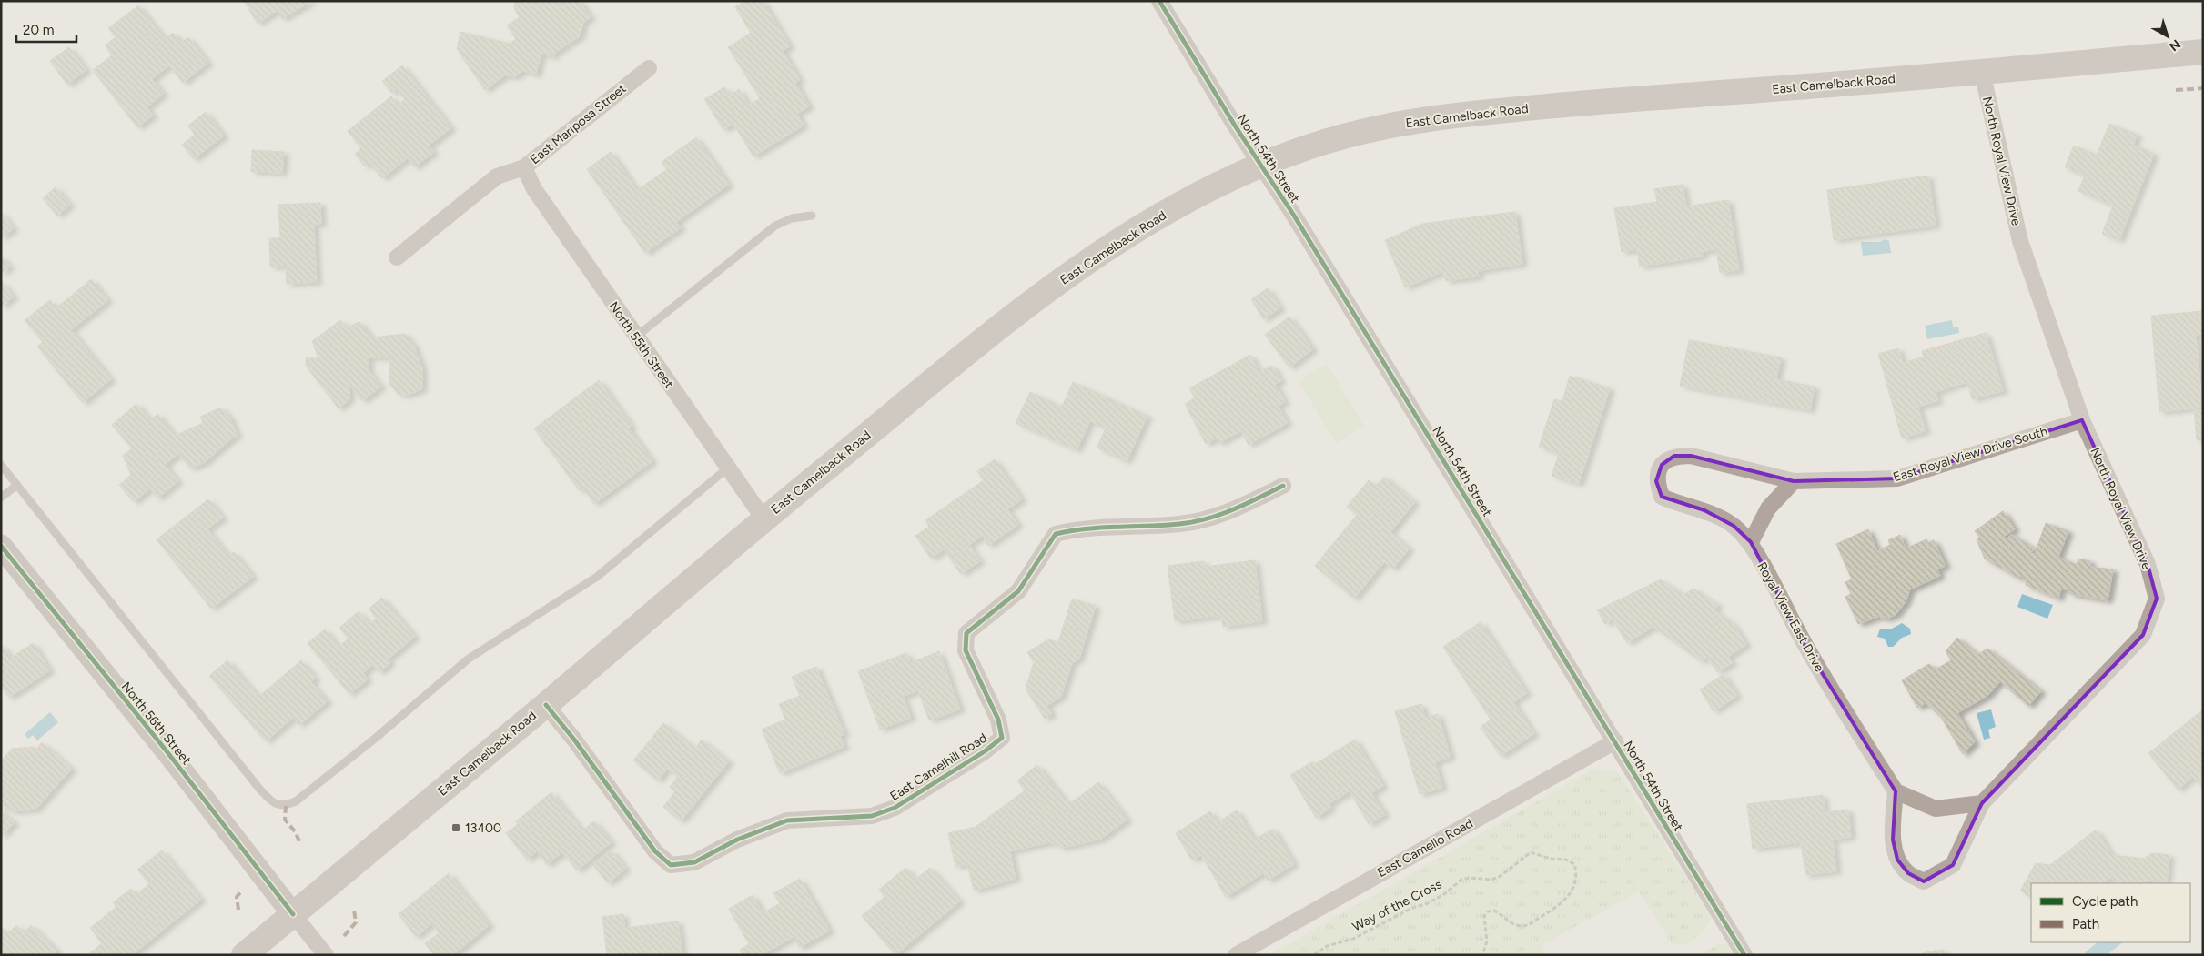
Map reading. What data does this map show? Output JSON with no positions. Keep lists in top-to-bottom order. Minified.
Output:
{"streets":{"main road":["East Camelback Road","North 56th Street"],"street":["East Mariposa Street","North 54th Street","North Royal View Drive","North 55th Street","East Royal View Drive South","Royal View East Drive","East Camelhill Road","East Camello Road"],"path":["Way of the Cross"]},"crossings":[["East Camelback Road","North 54th Street"],["East Camelback Road","North Royal View Drive"],["East Camelback Road","North 55th Street"],["East Camelback Road","North 56th Street"],["East Camelback Road","East Camelhill Road"],["East Mariposa Street","North 55th Street"],["North 54th Street","East Camello Road"],["North Royal View Drive","East Royal View Drive South"],["North Royal View Drive","Royal View East Drive"],["East Royal View Drive South","Royal View East Drive"]],"places":{"transit":["13400"]},"legend":["Cycle path","Path"],"scale_bar":"20 m","north":"bottom right"}
